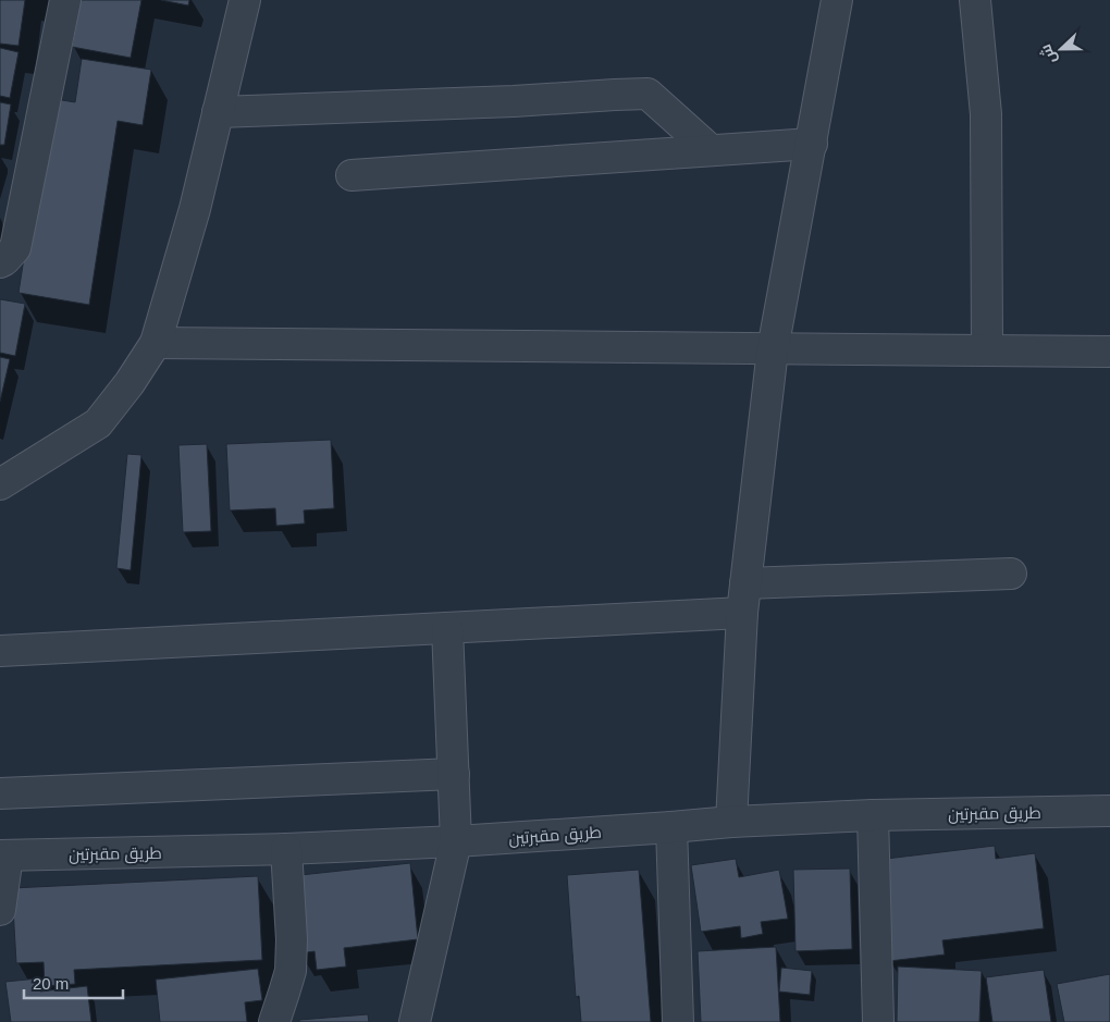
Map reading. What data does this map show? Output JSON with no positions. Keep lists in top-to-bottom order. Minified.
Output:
{"streets":{"street":["طريق مقبرتين"]},"scale_bar":"20 m","north":"left"}
